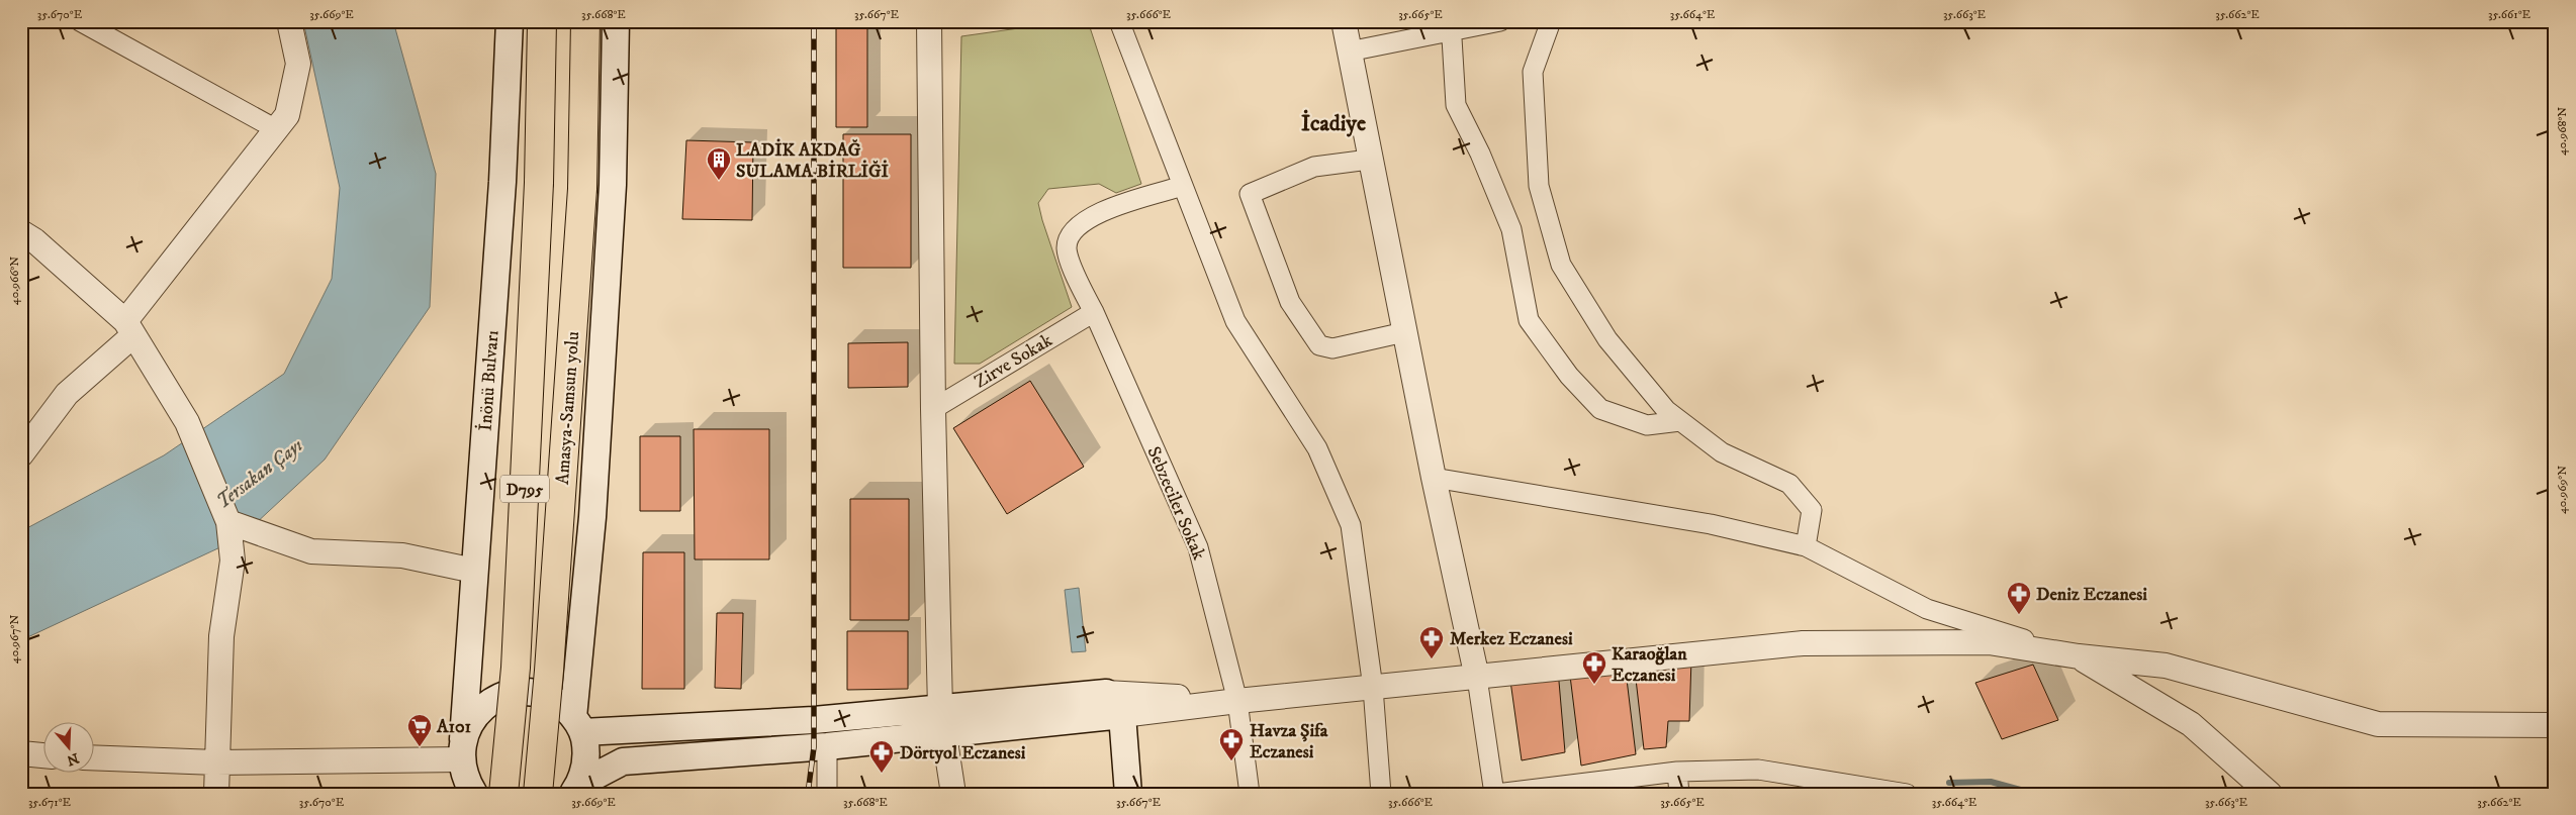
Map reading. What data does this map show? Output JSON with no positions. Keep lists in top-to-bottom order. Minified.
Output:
{"streets":{"highway":["Amasya-Samsun yolu","D795"],"main road":["İnönü Bulvarı"],"street":["Zirve Sokak","Sebzeciler Sokak"]},"crossings":[["Zirve Sokak","Sebzeciler Sokak"]],"districts":["İcadiye"],"water":["Tersakan Çayı"],"places":{"building":["LADİK AKDAĞ SULAMA BİRLİĞİ"],"pharmacy":["Deniz Eczanesi","Merkez Eczanesi","Karaoğlan Eczanesi","Havza Şifa Eczanesi","Dörtyol Eczanesi"],"supermarket":["A101"]},"north":"bottom","coordinates":["35.670°E","35.669°E","35.668°E","35.667°E","35.666°E","35.665°E","35.664°E","35.663°E","35.662°E","35.661°E","40.968°N","40.966°N","40.969°N","40.967°N","35.671°E"]}
